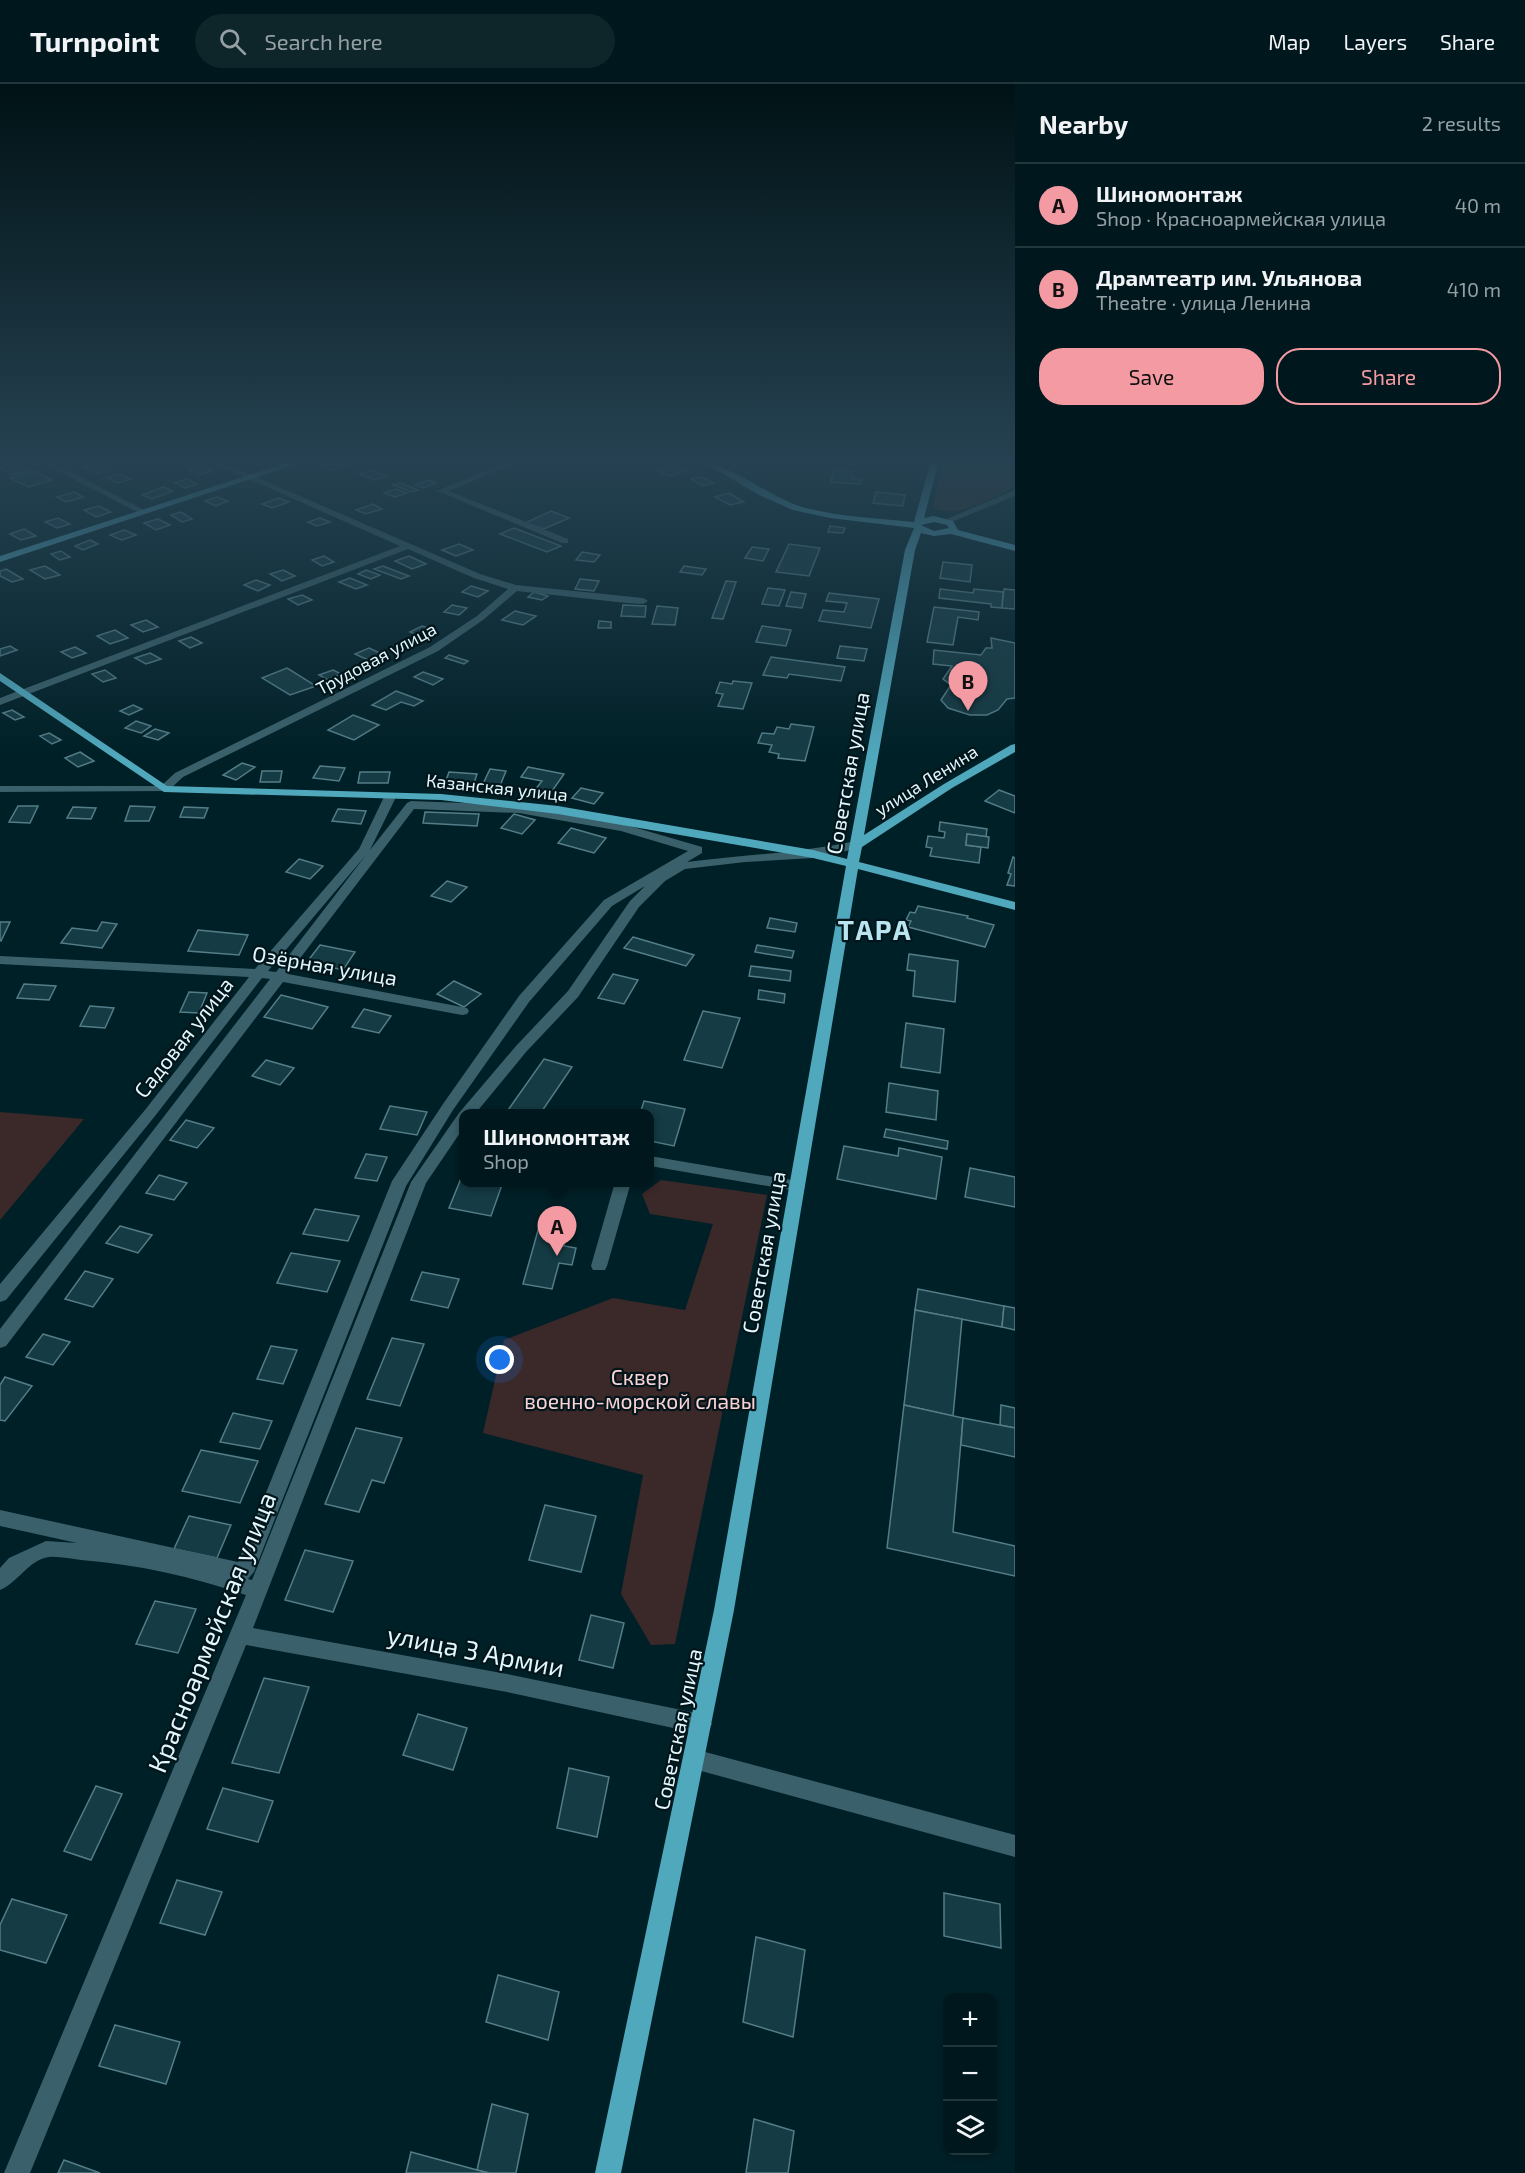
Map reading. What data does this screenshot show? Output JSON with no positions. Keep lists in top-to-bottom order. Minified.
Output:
{"streets":{"main road":["Советская улица","улица Ленина","Казанская улица"],"street":["Трудовая улица","Озёрная улица","Садовая улица","Красноармейская улица","улица 3 Армии"]},"crossings":[["Трудовая улица","Казанская улица"],["Советская улица","улица Ленина"],["Советская улица","Казанская улица"],["Советская улица","Красноармейская улица"],["Советская улица","улица 3 Армии"],["улица Ленина","Красноармейская улица"],["Казанская улица","Садовая улица"],["Казанская улица","Красноармейская улица"],["Озёрная улица","Садовая улица"],["Красноармейская улица","улица 3 Армии"]],"districts":["ТАРА"],"parks":["Сквер военно-морской славы"],"page":{"header":"Turnpoint","search":"Search here","nav":["Map","Layers","Share"],"heading":["Nearby","2 results"],"list":[{"mark":"A","name":"Шиномонтаж","note":"Shop · Красноармейская улица","value":"40 m"},{"mark":"B","name":"Драмтеатр им. Ульянова","note":"Theatre · улица Ленина","value":"410 m"}],"buttons":["Save","Share"],"pins":["B","A"],"popup":["Шиномонтаж","Shop"],"map_buttons":["+","−"]}}
